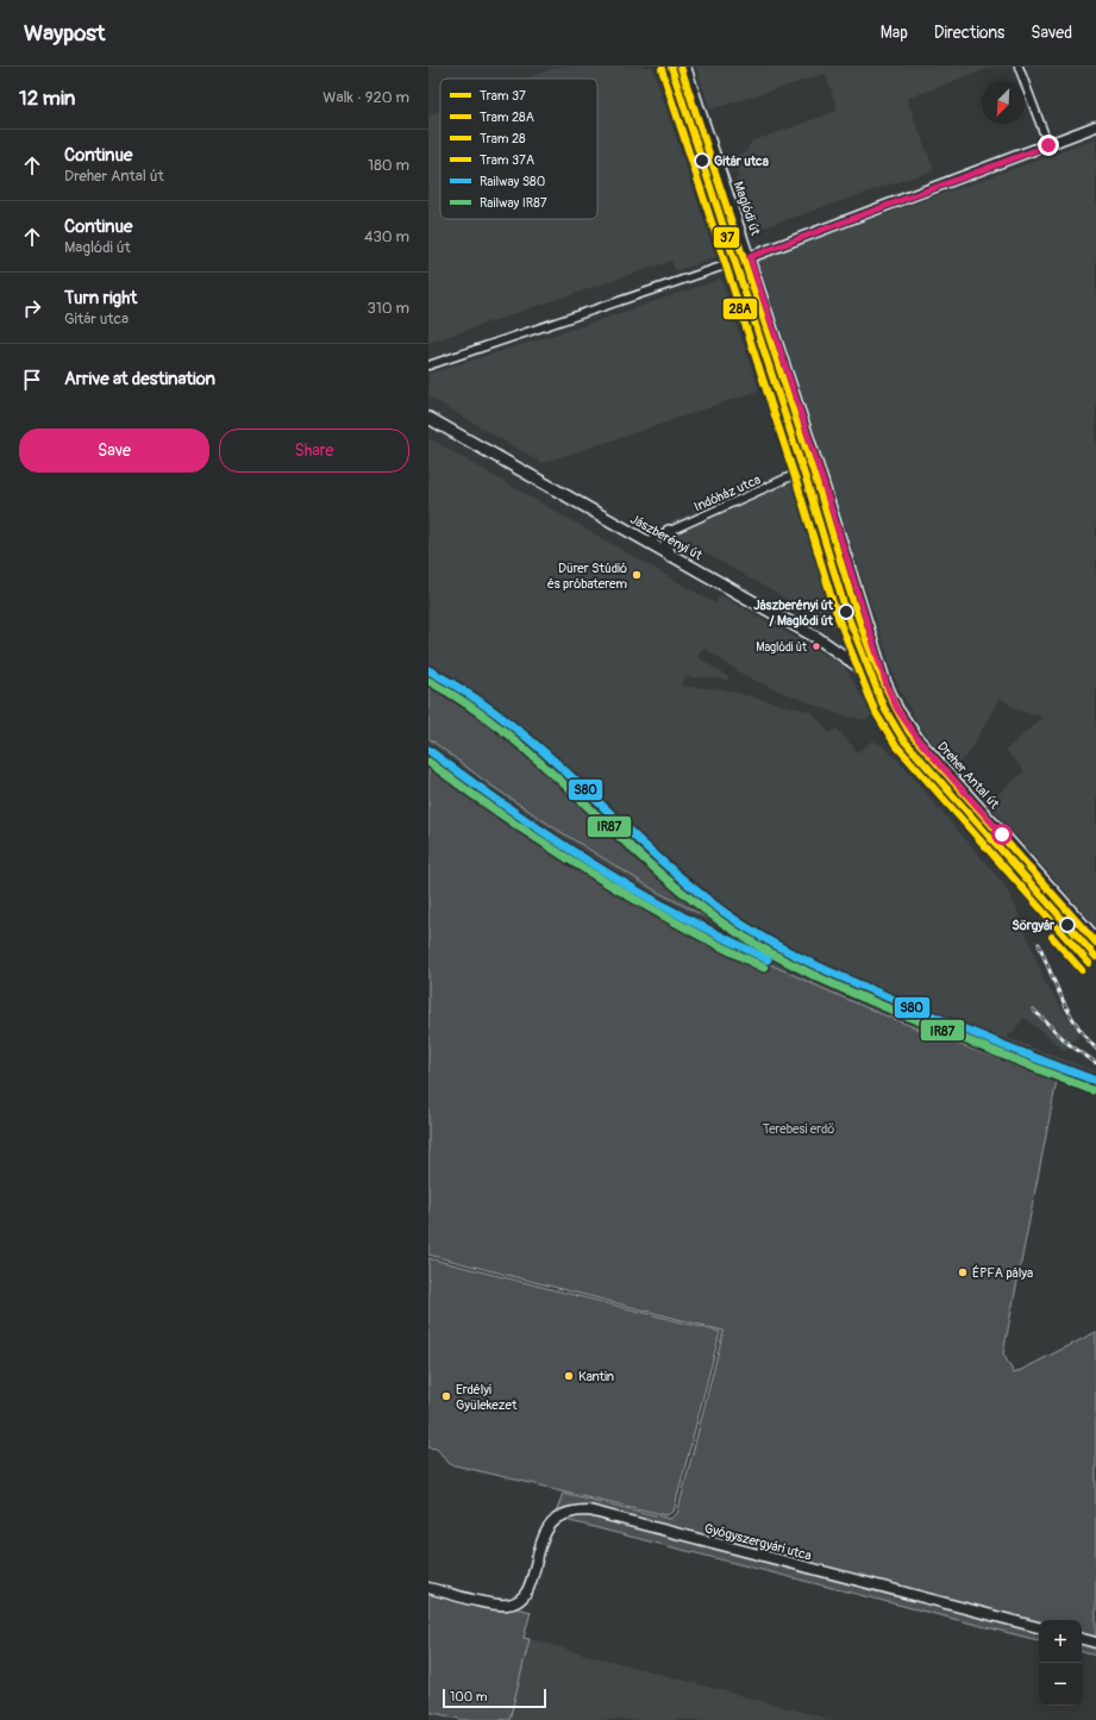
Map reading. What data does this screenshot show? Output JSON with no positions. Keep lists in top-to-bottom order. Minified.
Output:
{"streets":{"main road":["Jászberényi út","Dreher Antal út"],"street":["Maglódi út","Indóház utca","Gyógyszergyári utca"]},"crossings":[["Maglódi út","Indóház utca"],["Maglódi út","Jászberényi út"],["Maglódi út","Dreher Antal út"],["Indóház utca","Jászberényi út"],["Jászberényi út","Dreher Antal út"]],"parks":["Terebesi erdő"],"places":["Gitár utca","Dürer Stúdió és próbaterem","Jászberényi út / Maglódi út","Maglódi út","Sörgyár","ÉPFA pálya","Kantin","Erdélyi Gyülekezet"],"lines":["tram line 37","tram line 28","tram line 28A","rail line S80","rail line IR87","tram line 37A"],"legend":["Tram 37","Tram 28A","Tram 28","Tram 37A","Railway S80","Railway IR87"],"scale_bar":"100 m","north":"bottom left","page":{"header":"Waypost","nav":["Map","Directions","Saved"],"heading":["12 min","Walk · 920 m"],"list":[["Continue","Dreher Antal út","180 m"],["Continue","Maglódi út","430 m"],["Turn right","Gitár utca","310 m"],"Arrive at destination"],"buttons":["Save","Share"],"map_buttons":["+","−"],"scale":"100 m"}}
